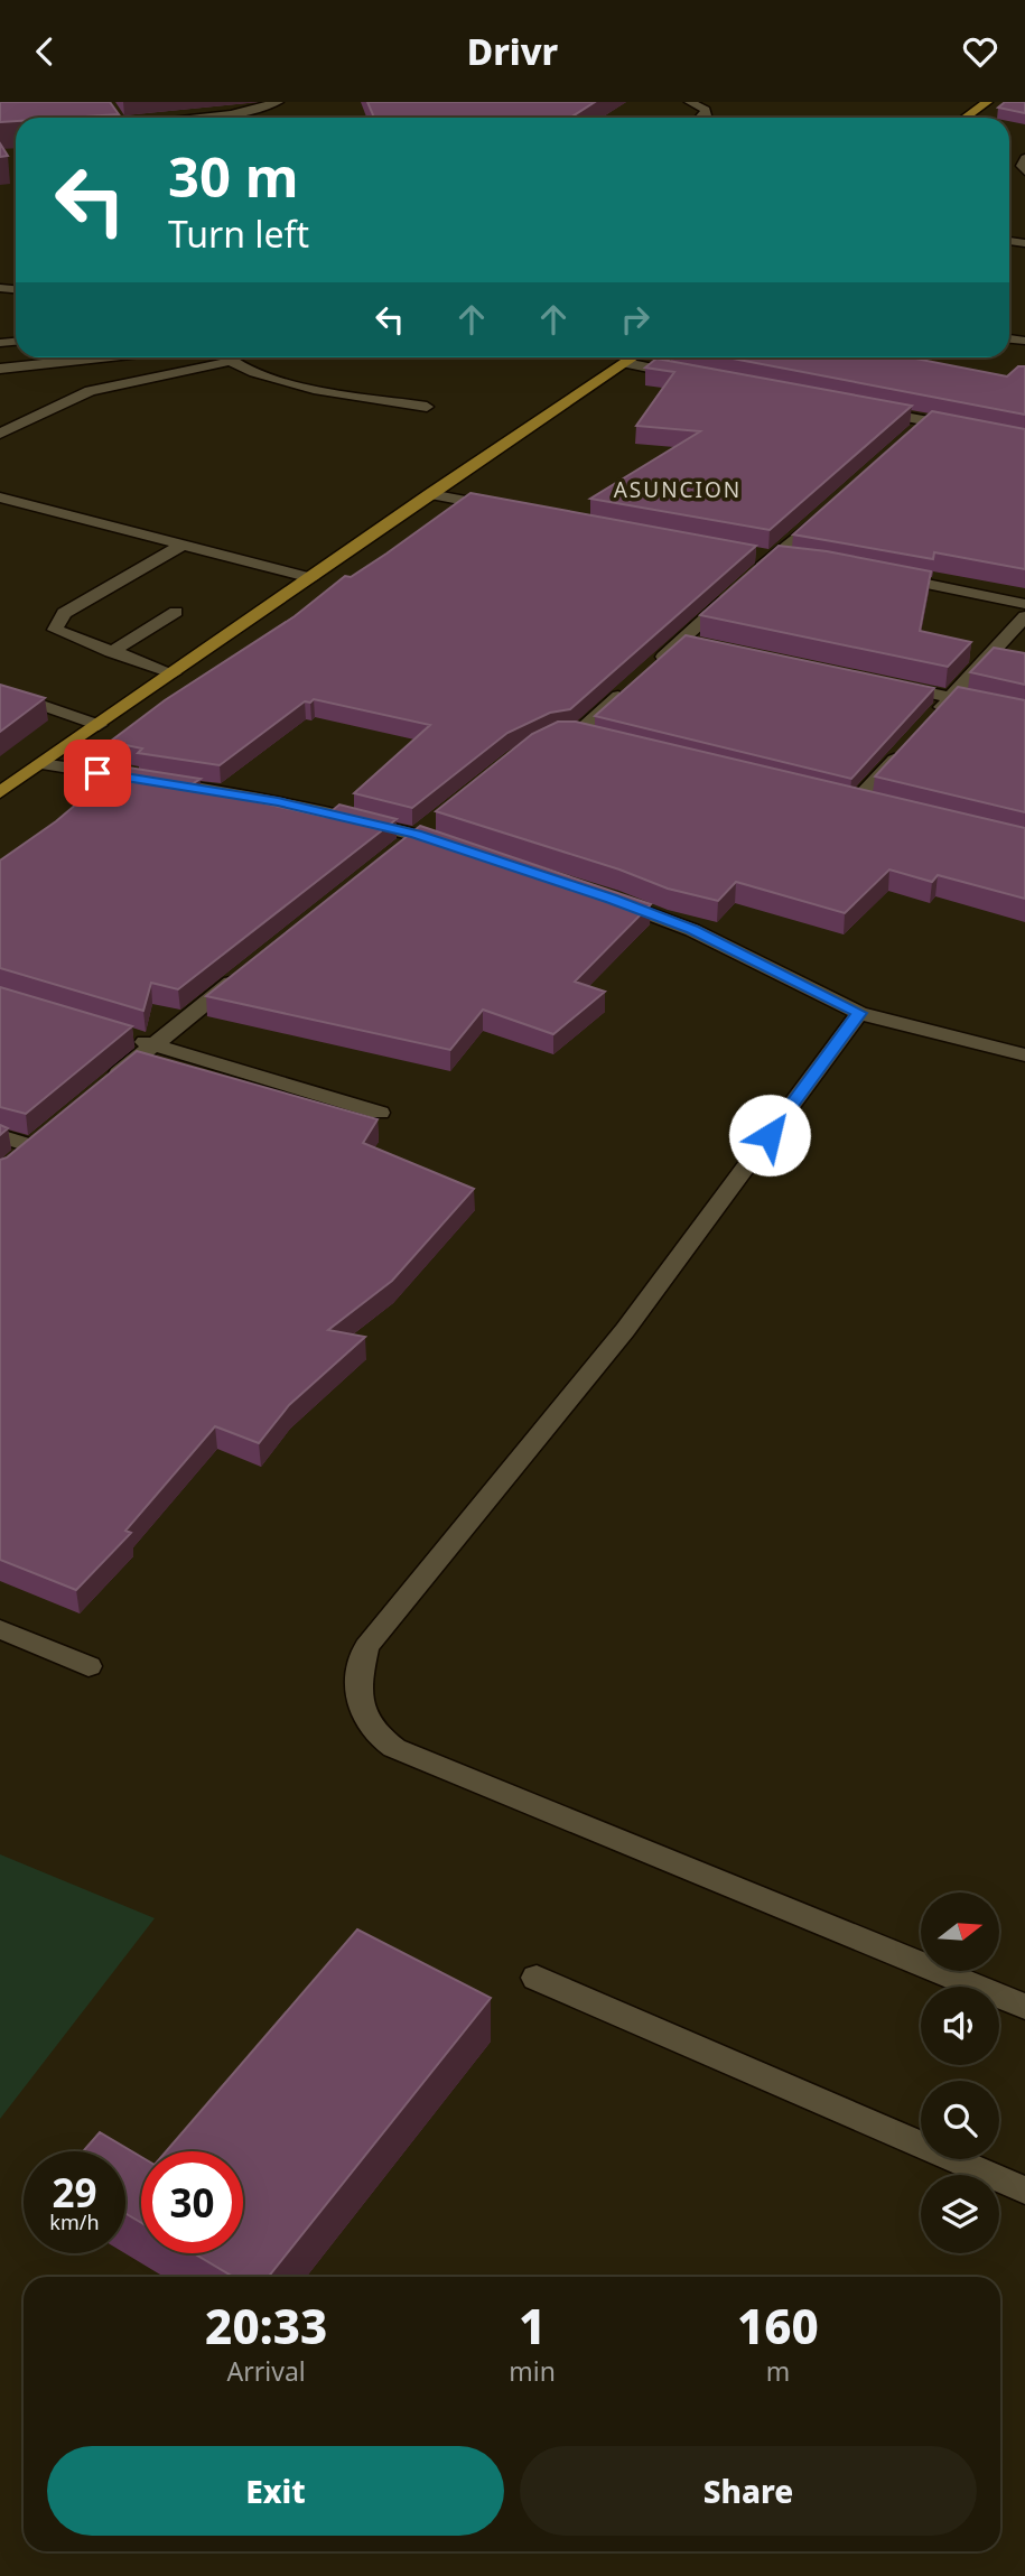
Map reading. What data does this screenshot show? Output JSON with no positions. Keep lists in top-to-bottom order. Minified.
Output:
{"districts":["ASUNCION"],"north":"right","page":{"header":"Drivr","turn":["30 m","Turn left"],"speed":"29 km/h","limit":"30","eta":["20:33","Arrival","1","min","160","m"],"buttons":["Exit","Share"]}}
